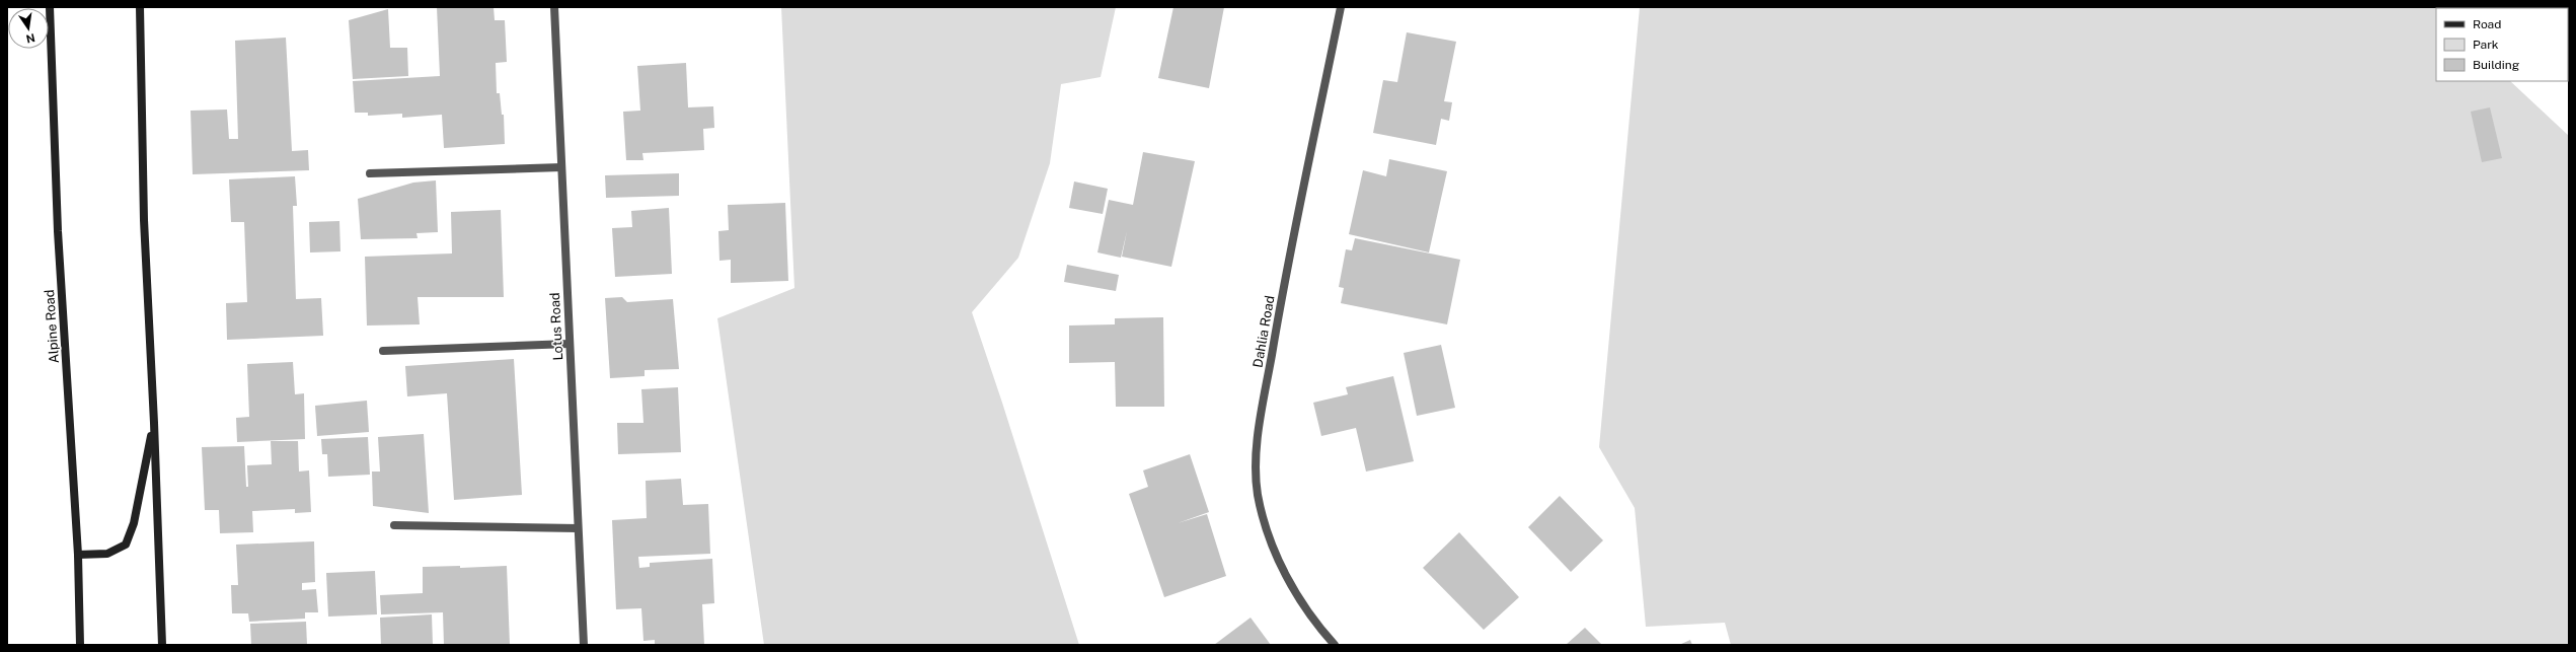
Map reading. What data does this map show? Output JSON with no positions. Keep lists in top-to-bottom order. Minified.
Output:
{"streets":{"main road":["Alpine Road"],"street":["Lotus Road","Dahlia Road"]},"legend":["Road","Park","Building"],"north":"bottom"}
